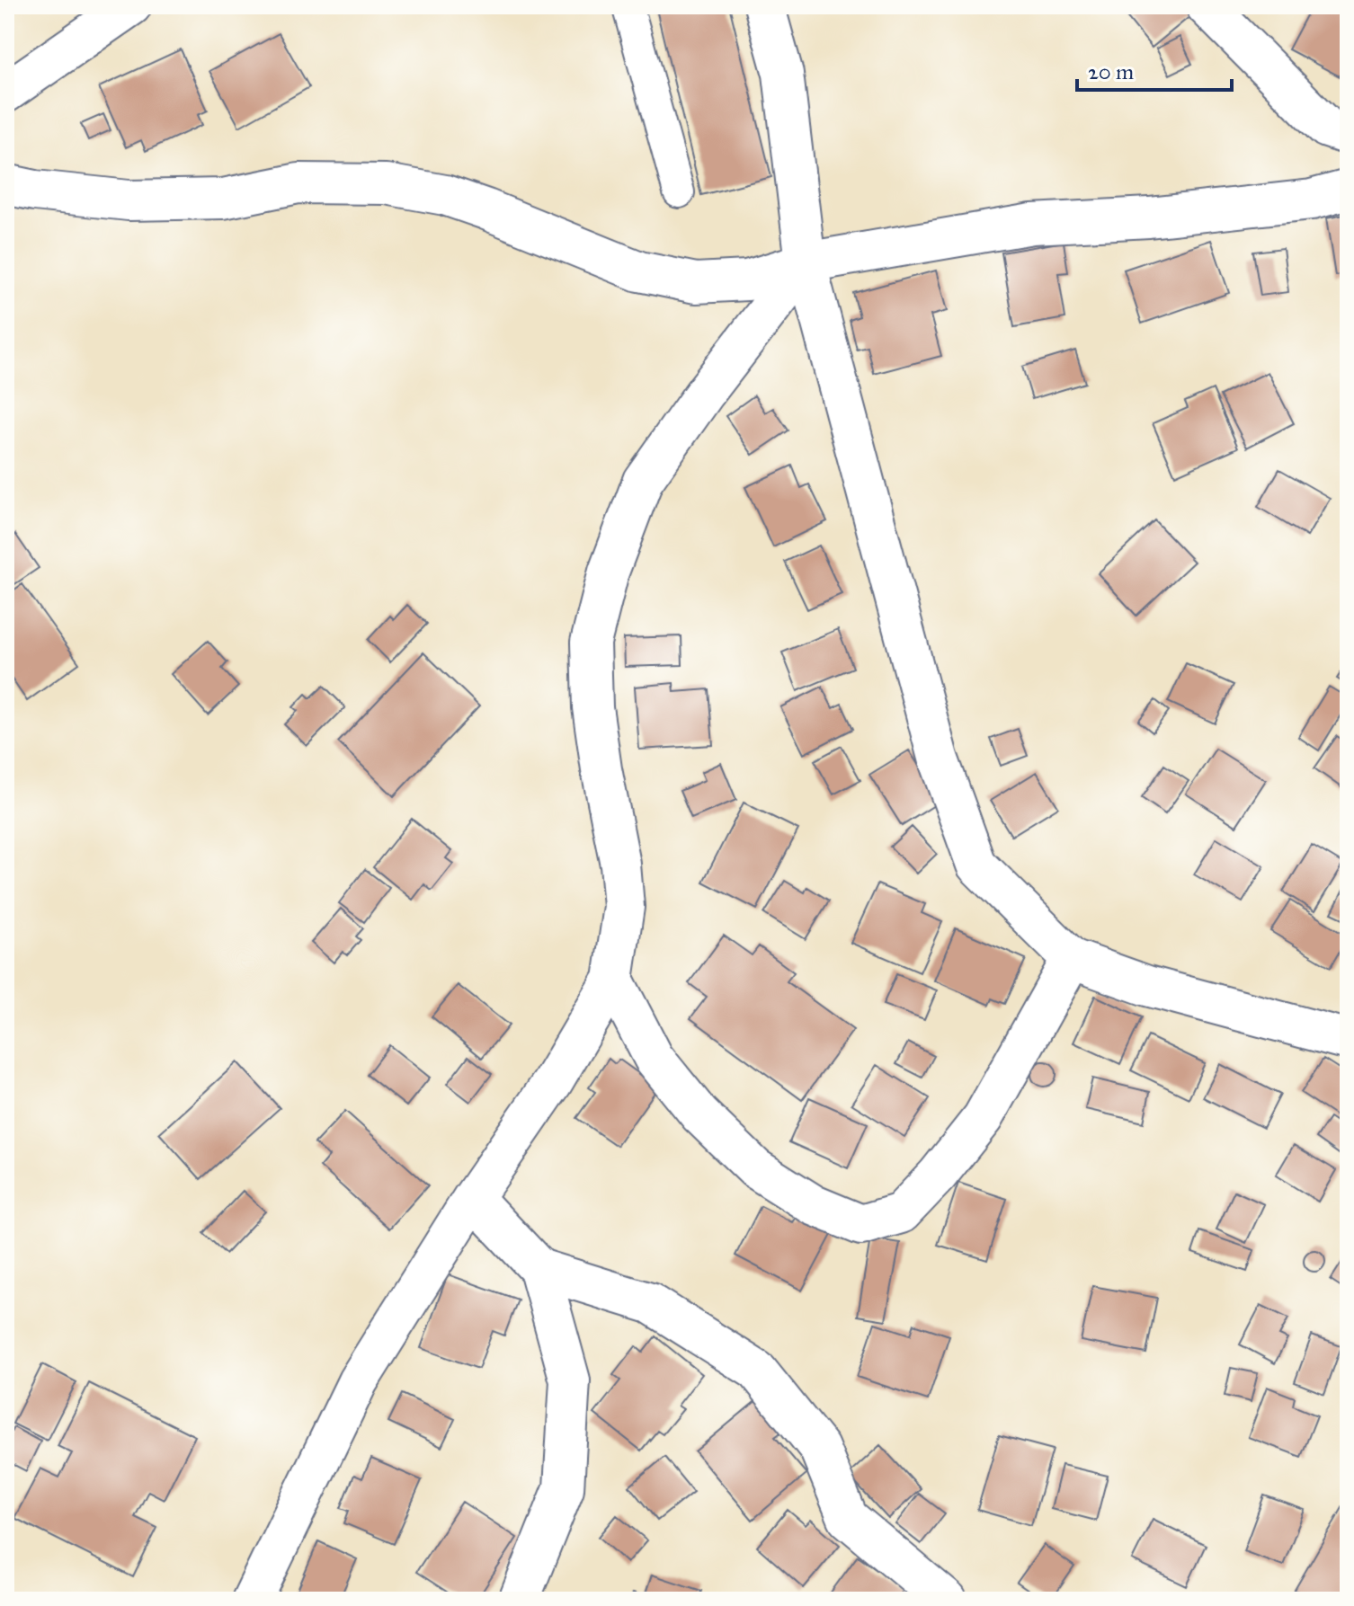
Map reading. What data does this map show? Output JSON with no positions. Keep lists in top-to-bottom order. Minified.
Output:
{"scale_bar":"20 m"}
